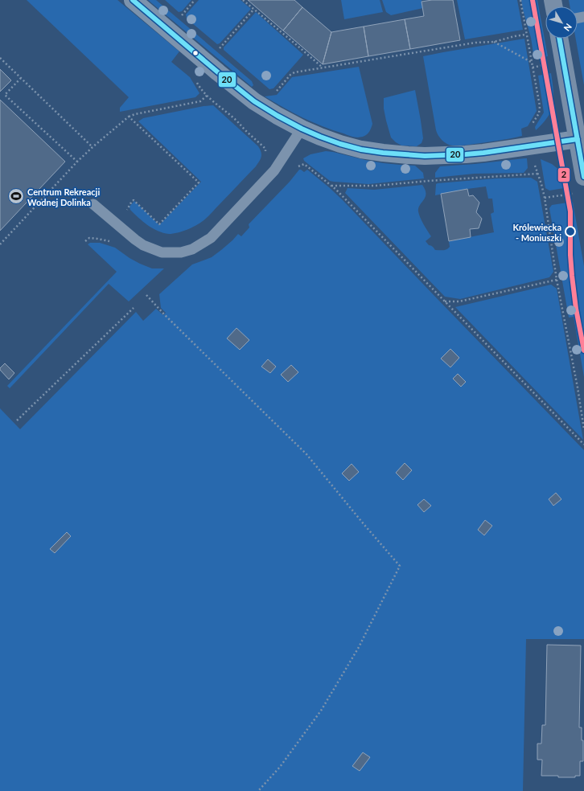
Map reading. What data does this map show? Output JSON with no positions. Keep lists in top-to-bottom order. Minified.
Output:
{"places":{"sports":["Centrum Rekreacji Wodnej Dolinka"],"other":["Królewiecka - Moniuszki"]},"lines":["transit line 2","transit line 20"],"north":"bottom right"}
